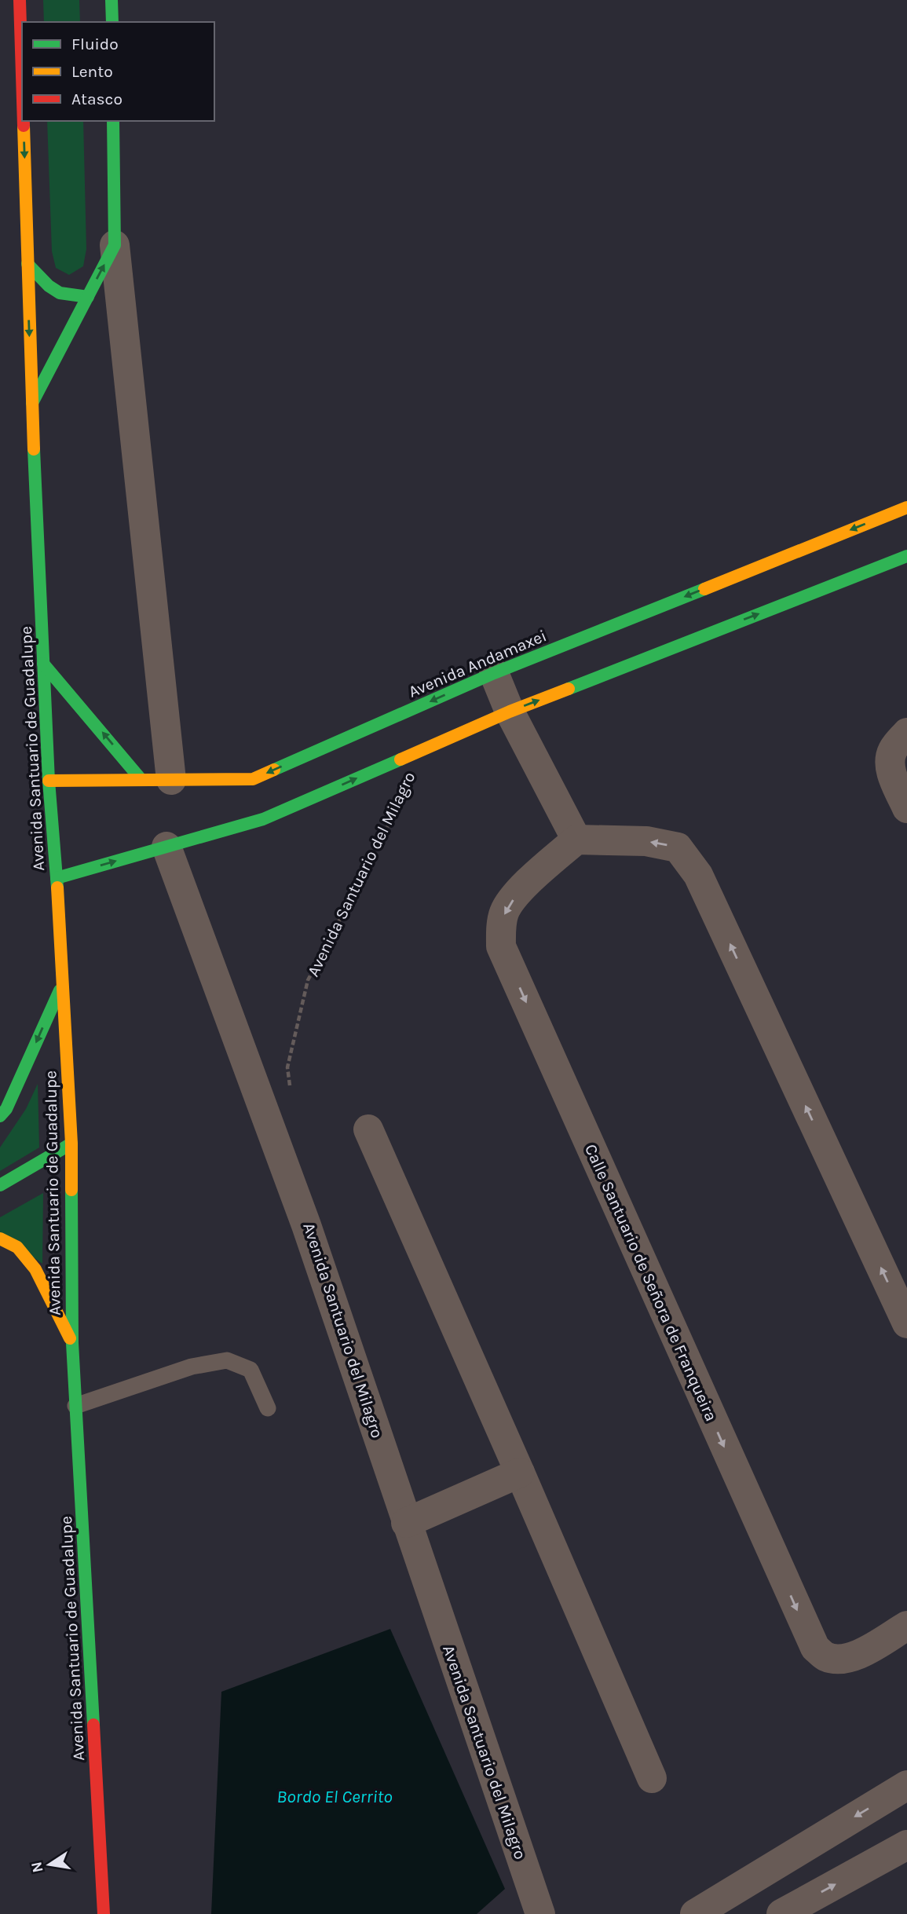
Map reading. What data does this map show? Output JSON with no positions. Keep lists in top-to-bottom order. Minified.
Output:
{"streets":{"street":["Avenida Andamaxei","Avenida Santuario de Guadalupe","Avenida Santuario del Milagro","Calle Santuario de Señora de Franqueira"]},"crossings":[["Avenida Andamaxei","Avenida Santuario de Guadalupe"]],"water":["Bordo El Cerrito"],"legend":["Fluido","Lento","Atasco"],"north":"left"}
